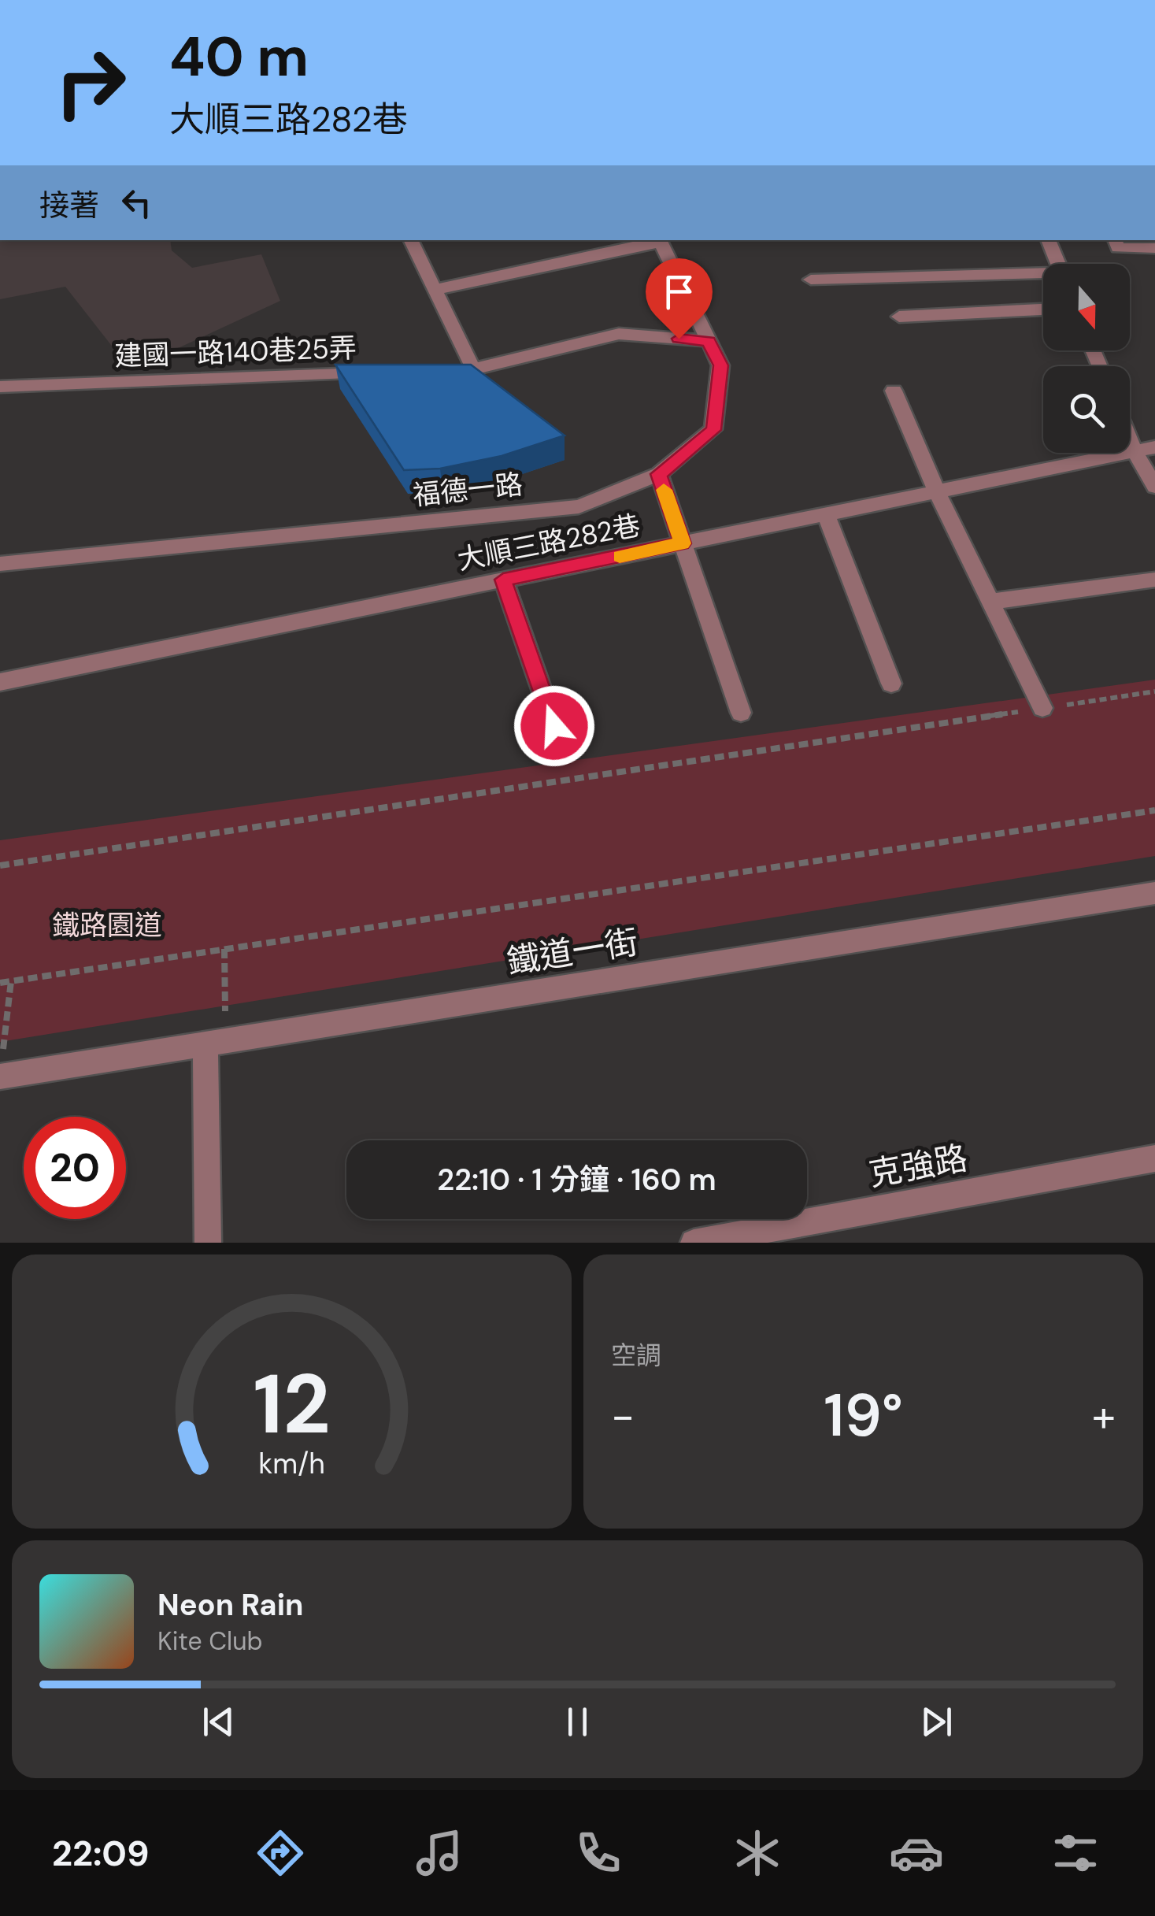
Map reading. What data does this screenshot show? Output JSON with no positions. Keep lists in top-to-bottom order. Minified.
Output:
{"streets":{"street":["建國一路140巷25弄","福德一路","大順三路282巷","鐵道一街","克強路"]},"parks":["鐵路園道"],"north":"bottom","page":{"turn":["40 m","大順三路282巷"],"then":"接著","limit":"20","trip":"22:10 · 1 分鐘 · 160 m","tile":"空調","heat":["−","19°","+"],"song":["Neon Rain","Kite Club"],"tabs":"22:09","gauge":["12","km/h"]}}
